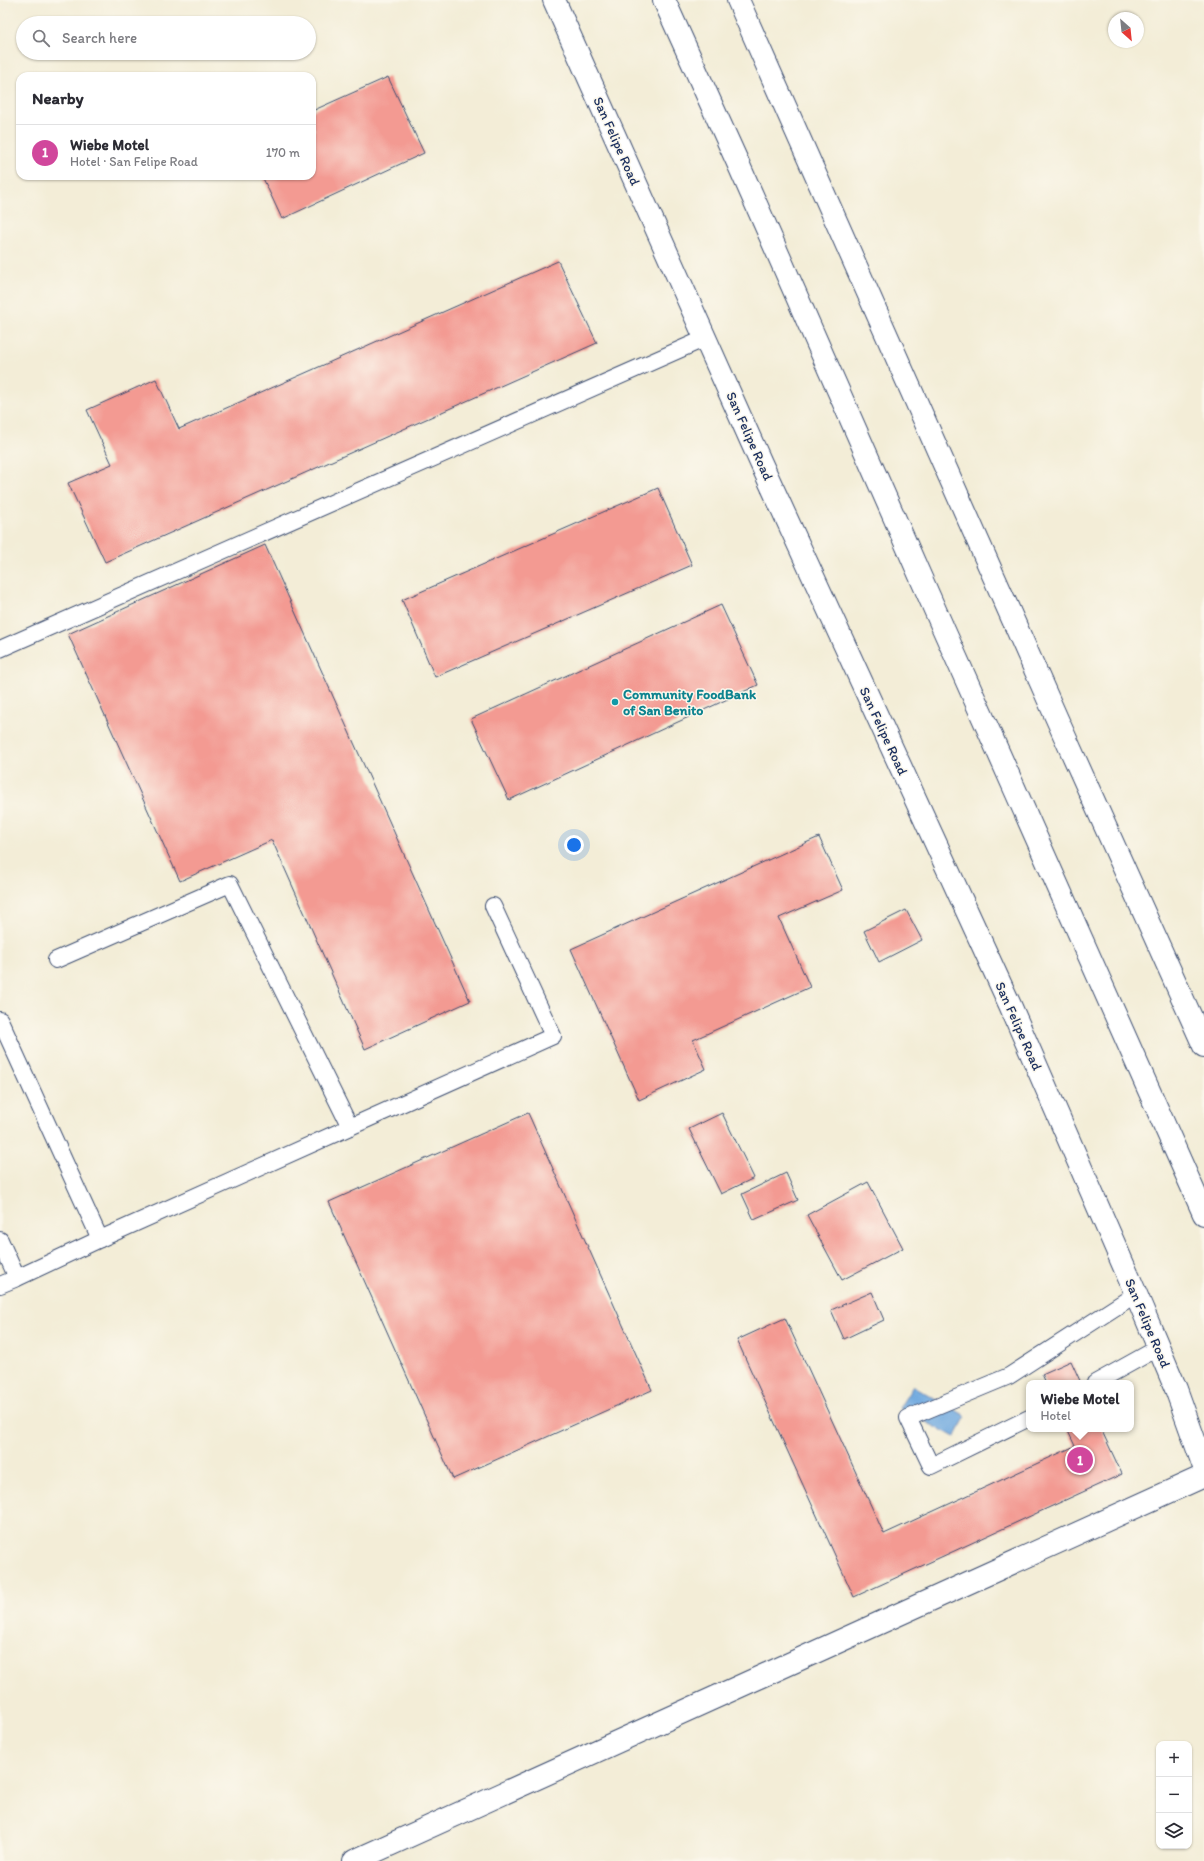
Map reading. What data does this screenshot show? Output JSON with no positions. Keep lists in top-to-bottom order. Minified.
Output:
{"streets":{"street":["San Felipe Road"]},"places":["Community FoodBank of San Benito"],"north":"bottom right","page":{"search":"Search here","heading":"Nearby","list":[{"mark":"1","name":"Wiebe Motel","note":"Hotel · San Felipe Road","value":"170 m"}],"popup":["Wiebe Motel","Hotel"],"pins":"1","map_buttons":["+","−"]}}
